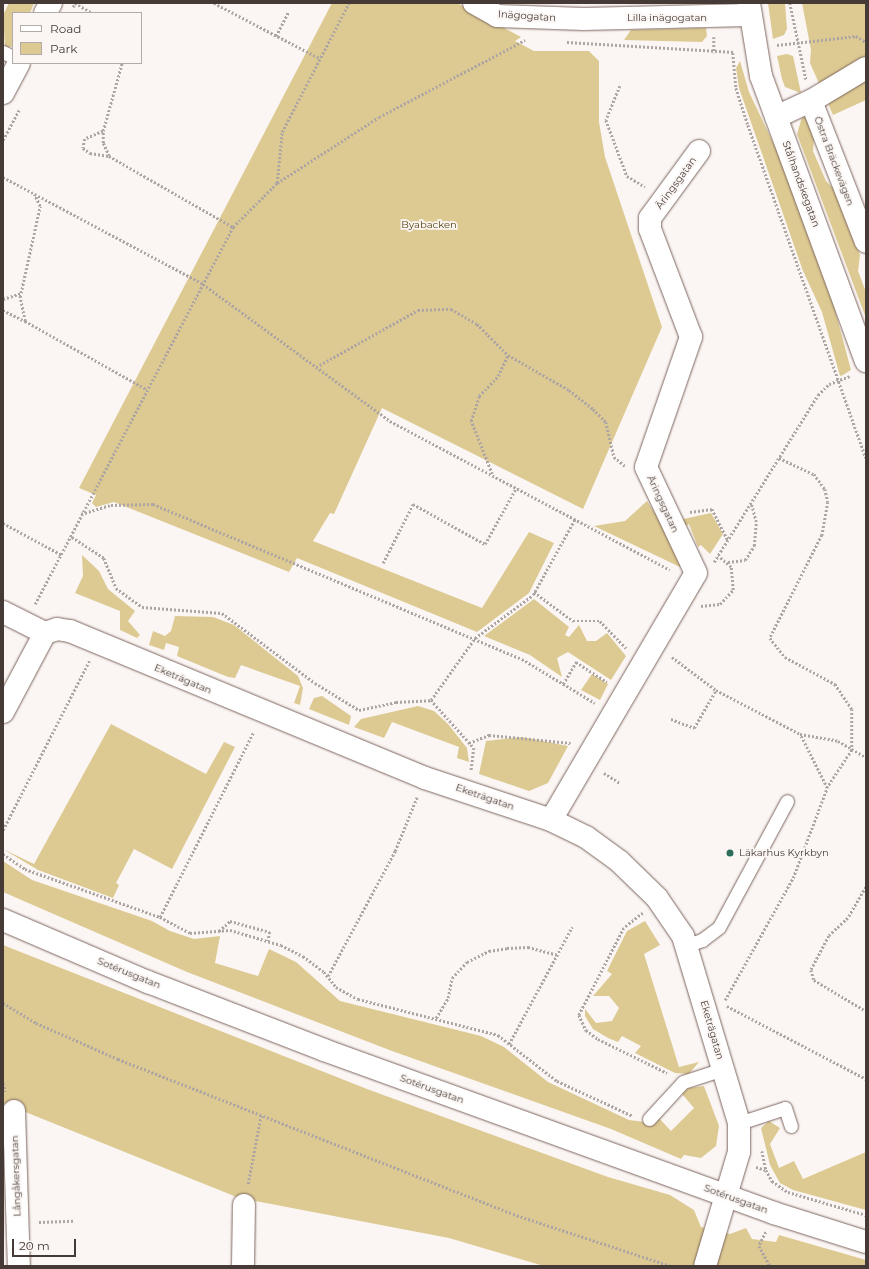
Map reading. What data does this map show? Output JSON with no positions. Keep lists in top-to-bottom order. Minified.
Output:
{"streets":{"street":["Inägogatan","Lilla inägogatan","Östra Bräckevägen","Äringsgatan","Stålhandskegatan","Eketrägatan","Sotérusgatan","Långåkersgatan"]},"crossings":[["Inägogatan","Lilla inägogatan"],["Lilla inägogatan","Stålhandskegatan"],["Eketrägatan","Sotérusgatan"]],"parks":["Byabacken"],"places":["Läkarhus Kyrkbyn"],"legend":["Road","Park"],"scale_bar":"20 m"}
